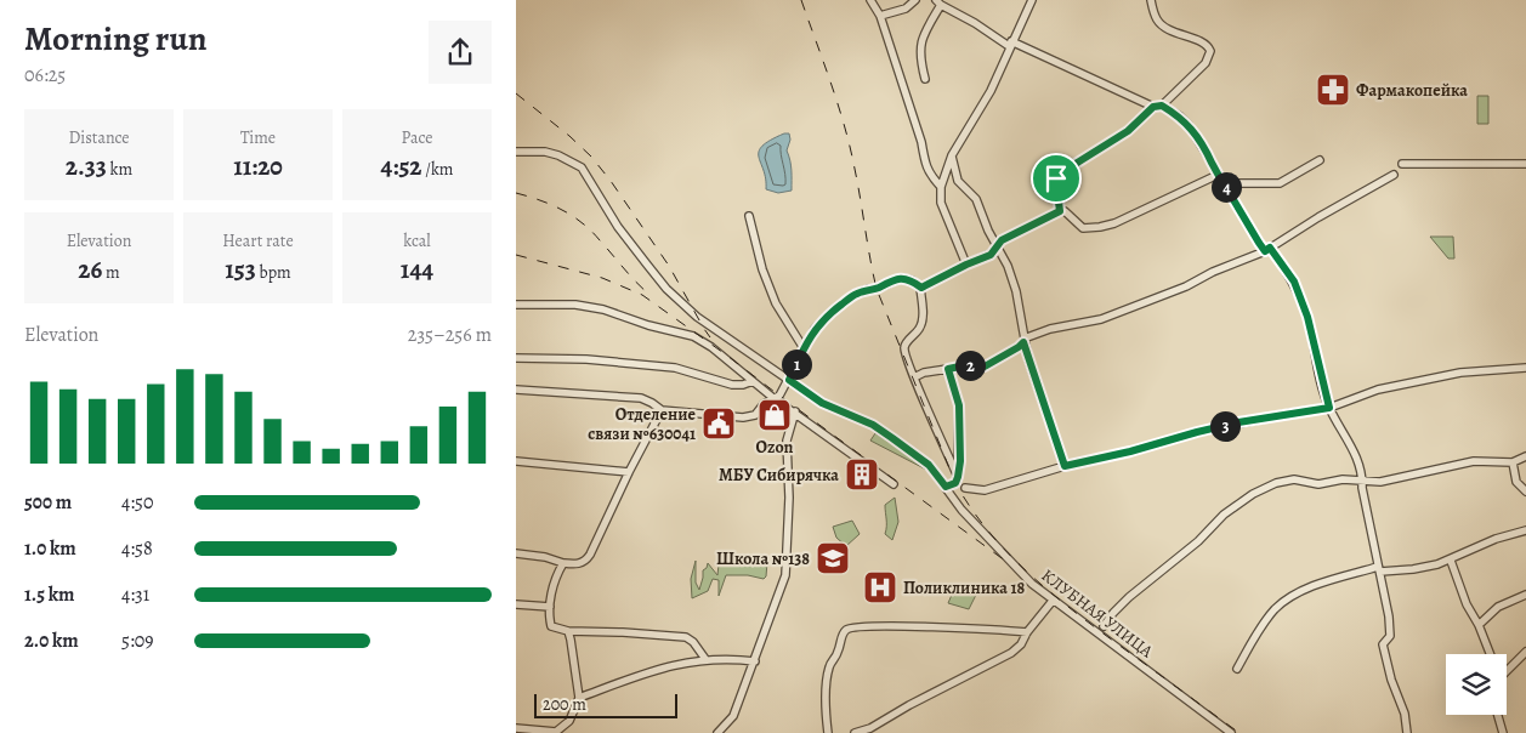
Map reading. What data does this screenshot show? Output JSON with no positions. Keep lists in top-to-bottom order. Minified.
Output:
{"streets":{"street":["КЛУБНАЯ УЛИЦА"]},"places":{"pharmacy":["Фармакопейка"],"shop":["Ozon"],"public building":["Отделение связи №630041"],"building":["МБУ Сибирячка"],"school or university":["Школа №138"],"hospital":["Поликлиника 18"]},"scale_bar":"200 m","page":{"heading":["Morning run","06:25"],"stats":[["Distance","2.33 km"],["Time","11:20"],["Pace","4:52 /km"],["Elevation","26 m"],["Heart rate","153 bpm"],["kcal","144"]],"pins":["4","1","2","3"],"chart":["Elevation","235–256 m"],"list":[{"name":"500 m","note":"4:50"},{"name":"1.0 km","note":"4:58"},{"name":"1.5 km","note":"4:31"},{"name":"2.0 km","note":"5:09"}],"scale":"200 m"}}
